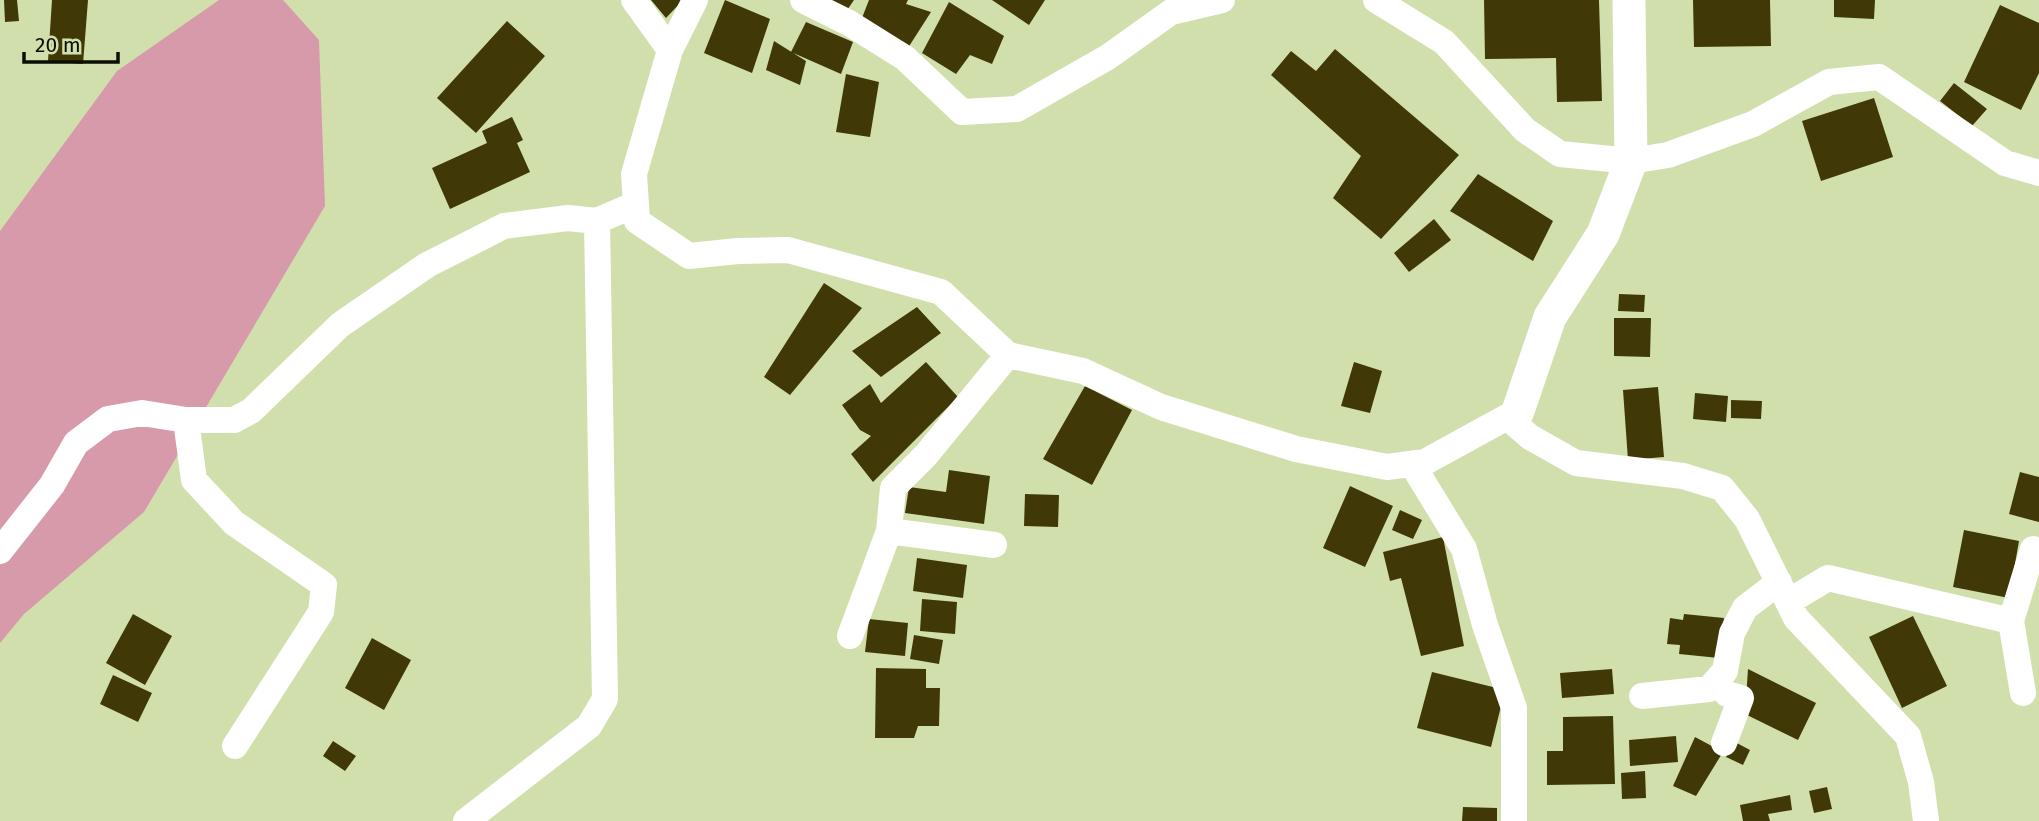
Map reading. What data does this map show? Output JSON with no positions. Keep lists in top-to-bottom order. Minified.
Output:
{"scale_bar":"20 m"}
